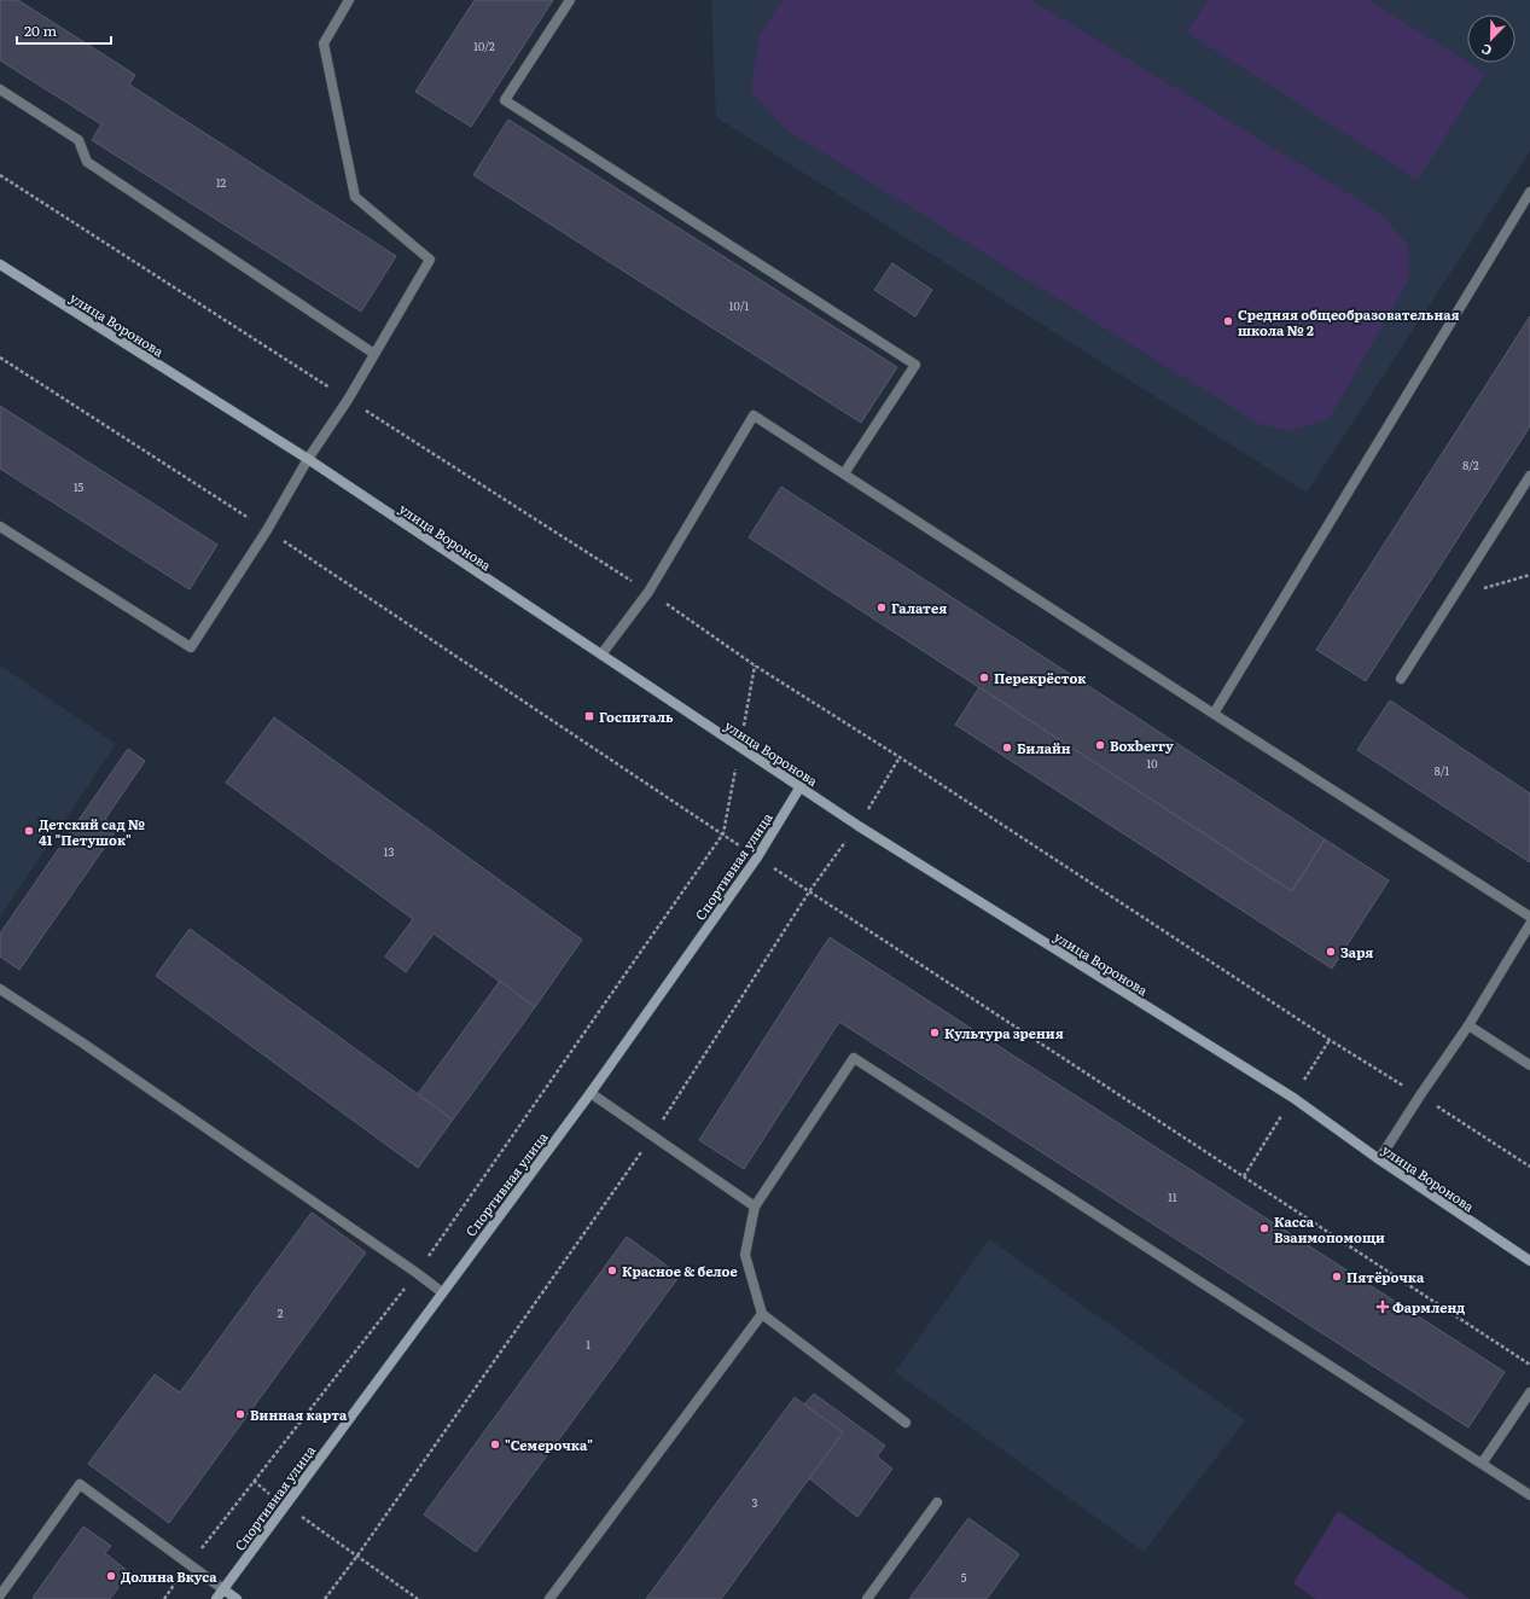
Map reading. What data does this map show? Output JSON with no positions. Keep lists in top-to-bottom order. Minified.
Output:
{"streets":{"street":["улица Воронова","Спортивная улица"]},"crossings":[["улица Воронова","Спортивная улица"]],"places":{"other":["Средняя общеобразовательная школа № 2","Галатея","Перекрёсток","Boxberry","Билайн","Детский сад № 41 \"Петушок\"","Заря","Культура зрения","Касса Взаимопомощи","Красное & белое","Пятёрочка","Винная карта","\"Семерочка\"","Долина Вкуса"],"transit":["Госпиталь"],"health":["Фармленд"]},"house_numbers":["10/2","12","10/1","8/2","15","10","8/1","13","11","2","1","3","5"],"scale_bar":"20 m","north":"bottom left"}
